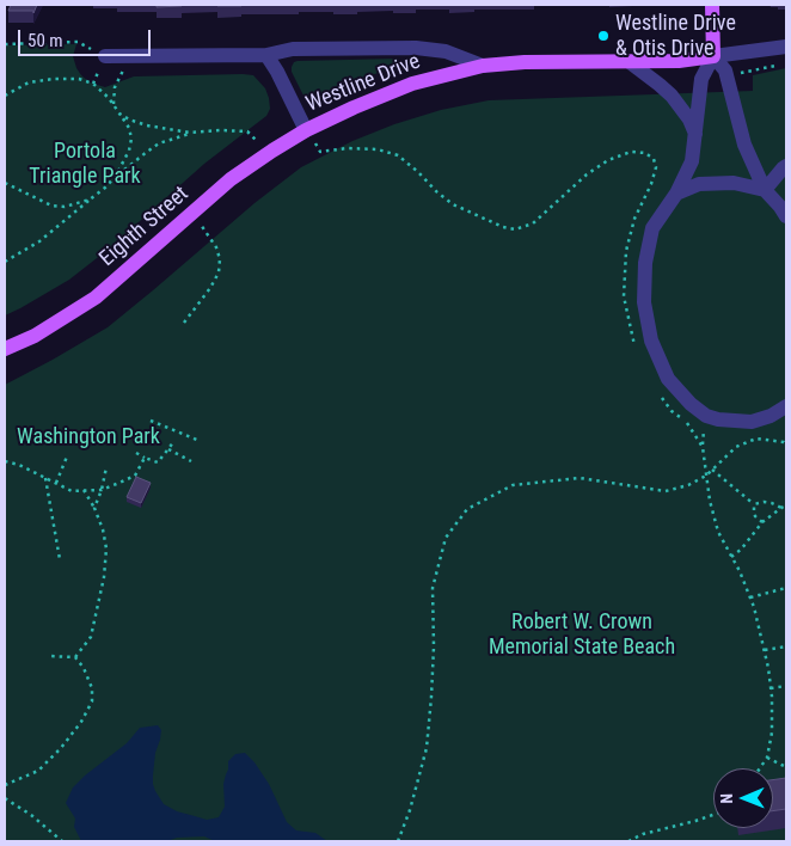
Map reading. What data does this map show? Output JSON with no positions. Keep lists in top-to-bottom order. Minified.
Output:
{"streets":{"main road":["Westline Drive","Eighth Street"]},"crossings":[["Westline Drive","Eighth Street"]],"parks":["Portola Triangle Park","Washington Park","Robert W. Crown Memorial State Beach"],"places":["Westline Drive & Otis Drive"],"scale_bar":"50 m","north":"left"}
